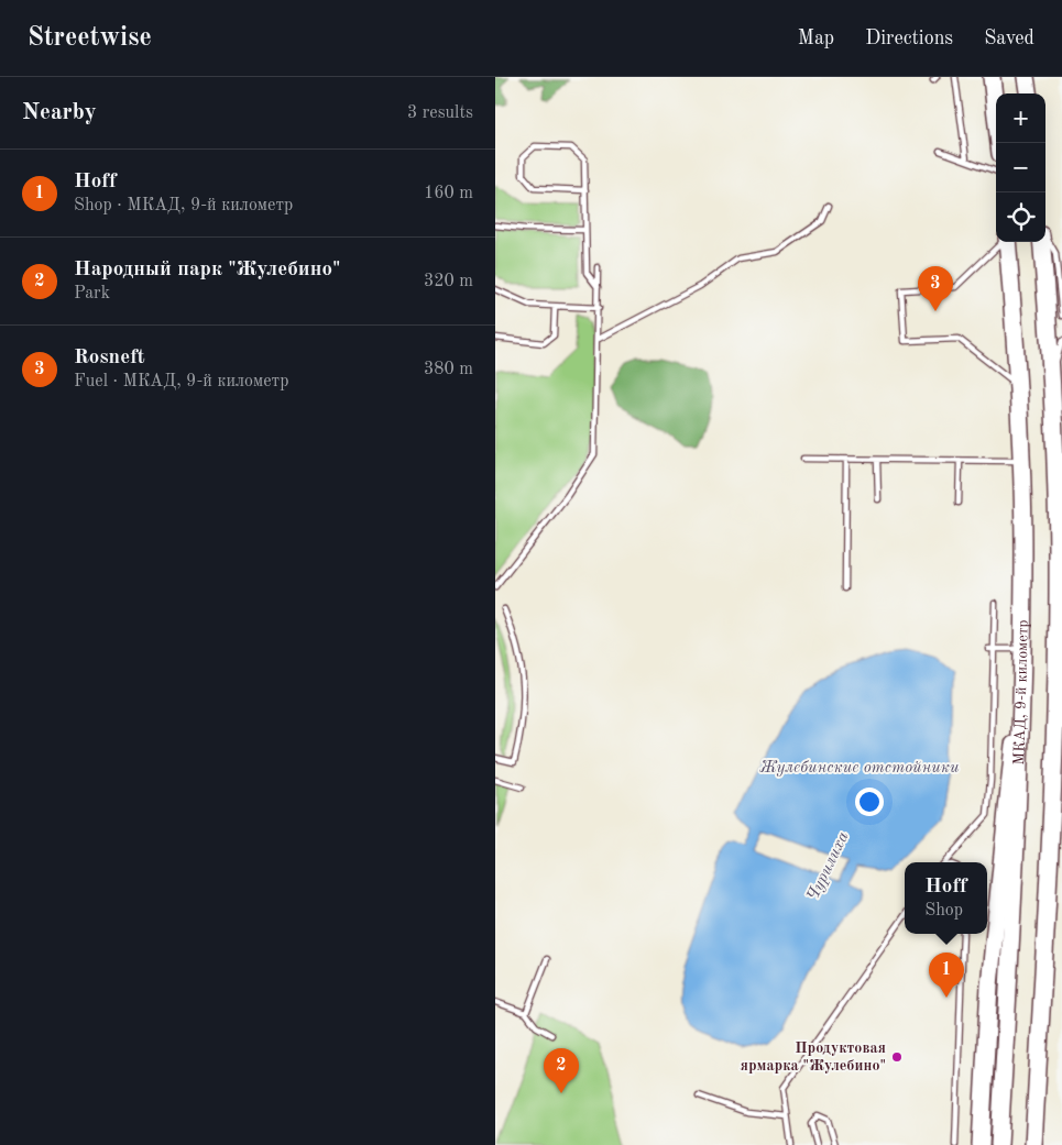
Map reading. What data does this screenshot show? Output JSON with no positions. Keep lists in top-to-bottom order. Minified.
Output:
{"streets":{"main road":["МКАД, 9-й километр"]},"water":["Жулебинские отстойники","Чурилиха"],"places":["Продуктовая ярмарка \"Жулебино\""],"page":{"header":"Streetwise","nav":["Map","Directions","Saved"],"heading":["Nearby","3 results"],"map_buttons":["+","−"],"list":[{"mark":"1","name":"Hoff","note":"Shop · МКАД, 9-й километр","value":"160 m"},{"mark":"2","name":"Народный парк \"Жулебино\"","note":"Park","value":"320 m"},{"mark":"3","name":"Rosneft","note":"Fuel · МКАД, 9-й километр","value":"380 m"}],"pins":["3","1","2"],"popup":["Hoff","Shop"]}}
